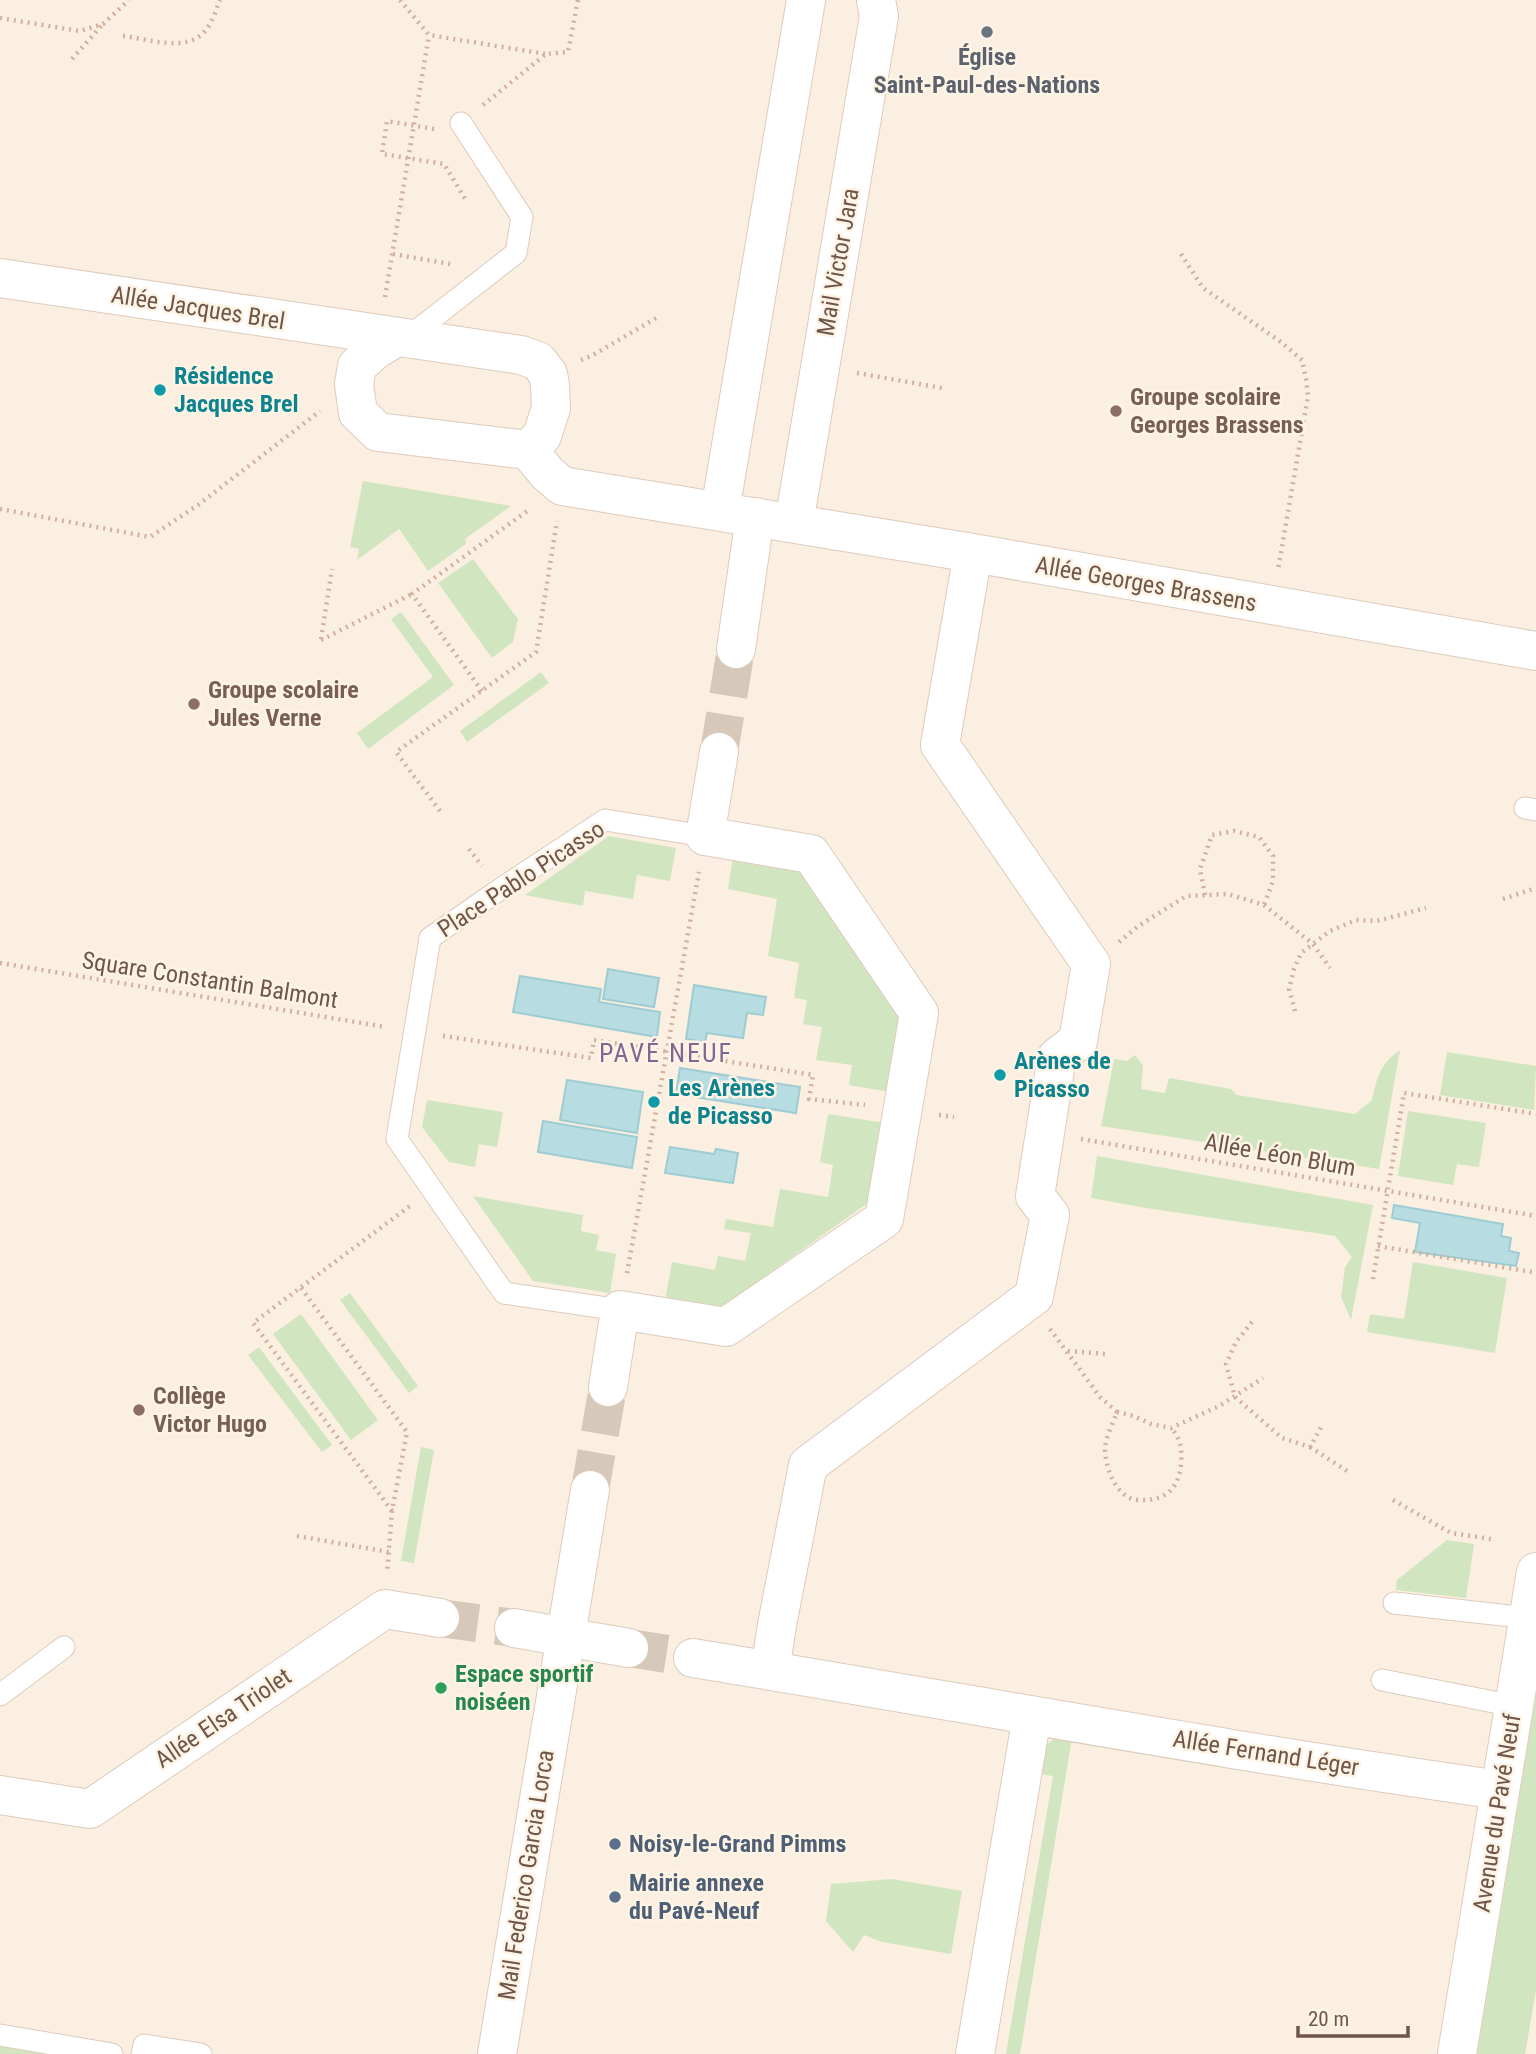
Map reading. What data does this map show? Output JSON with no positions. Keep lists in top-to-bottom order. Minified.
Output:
{"streets":{"street":["Mail Victor Jara","Allée Jacques Brel","Allée Georges Brassens","Place Pablo Picasso","Allée Elsa Triolet","Allée Fernand Léger","Avenue du Pavé Neuf","Mail Federico Garcia Lorca"],"path":["Square Constantin Balmont","Allée Léon Blum"]},"crossings":[["Mail Victor Jara","Allée Georges Brassens"],["Place Pablo Picasso","Square Constantin Balmont"],["Allée Fernand Léger","Avenue du Pavé Neuf"]],"districts":["PAVÉ NEUF"],"places":["Église Saint-Paul-des-Nations","Résidence Jacques Brel","Groupe scolaire Georges Brassens","Groupe scolaire Jules Verne","Arènes de Picasso","Les Arènes de Picasso","Collège Victor Hugo","Espace sportif noiséen","Noisy-le-Grand Pimms","Mairie annexe du Pavé-Neuf"],"scale_bar":"20 m"}
